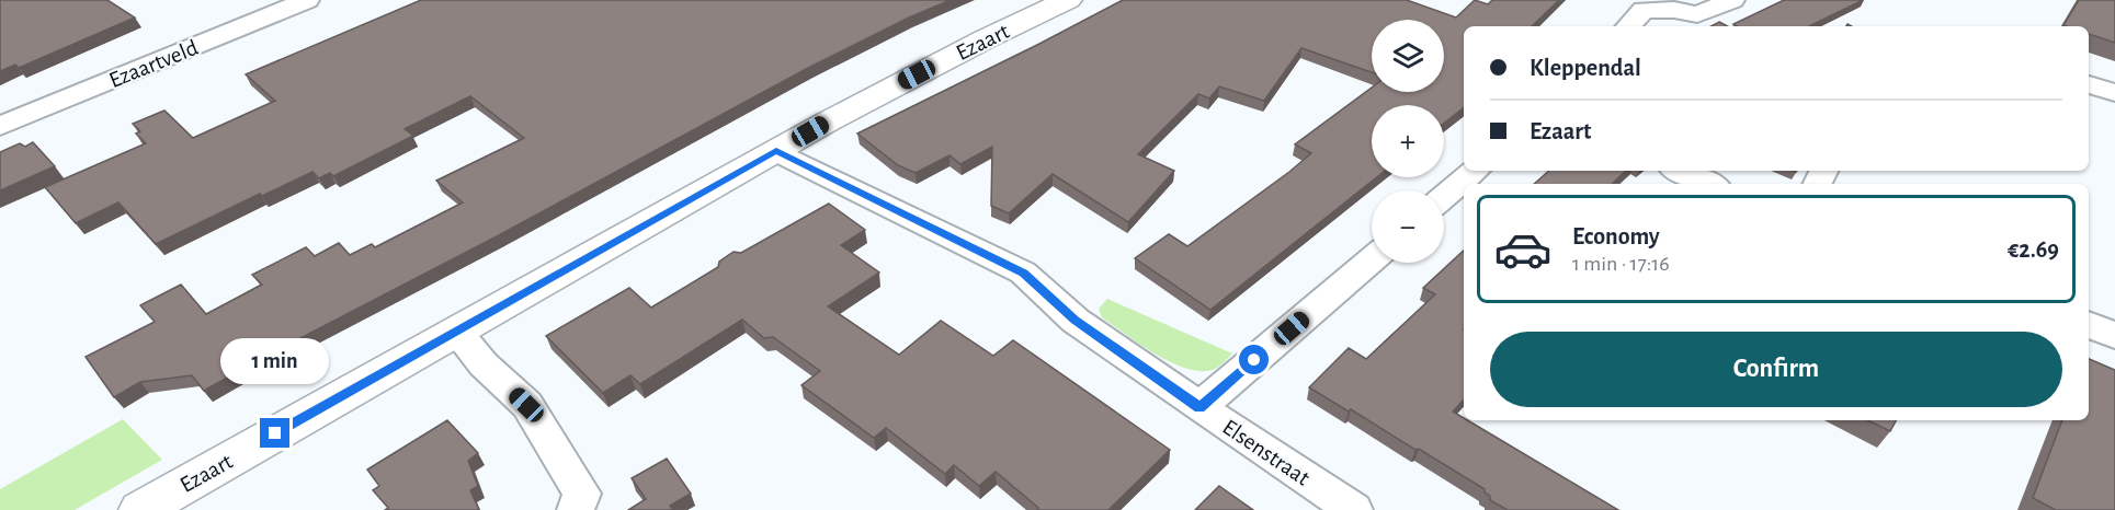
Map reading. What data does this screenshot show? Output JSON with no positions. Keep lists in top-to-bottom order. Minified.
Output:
{"streets":{"main road":["Ezaart"],"street":["Ezaartveld","Elsenstraat"]},"crossings":[["Ezaart","Elsenstraat"]],"page":{"map_buttons":["+","−"],"banner":["Kleppendal","Ezaart"],"list":[{"name":"Economy","note":"1 min · 17:16","value":"€2.69"}],"buttons":"Confirm","bubble":"1 min"}}
